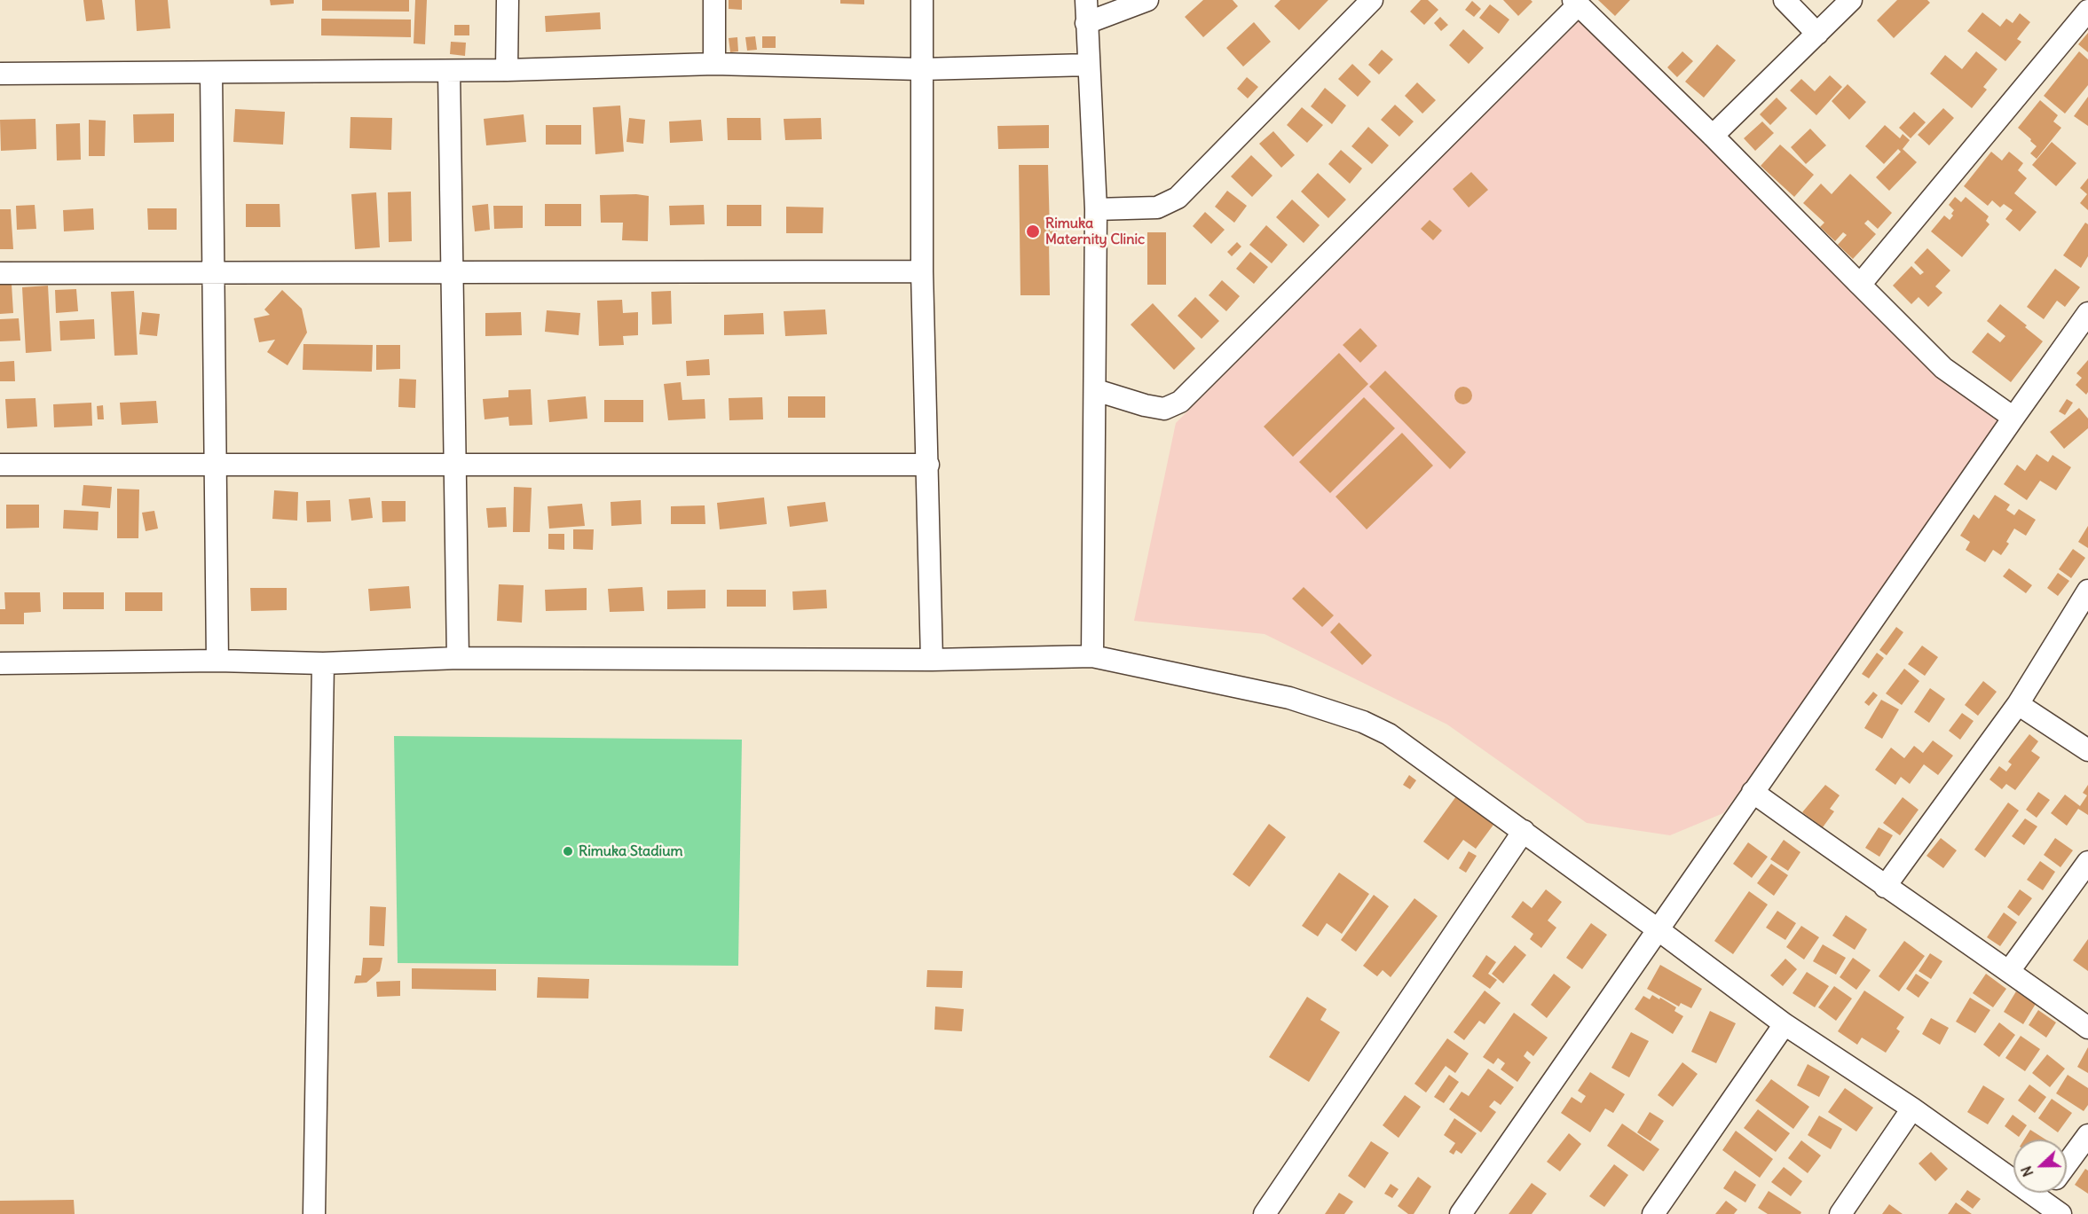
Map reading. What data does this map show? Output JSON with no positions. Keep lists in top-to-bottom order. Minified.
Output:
{"places":["Rimuka Maternity Clinic","Rimuka Stadium"],"north":"left"}
